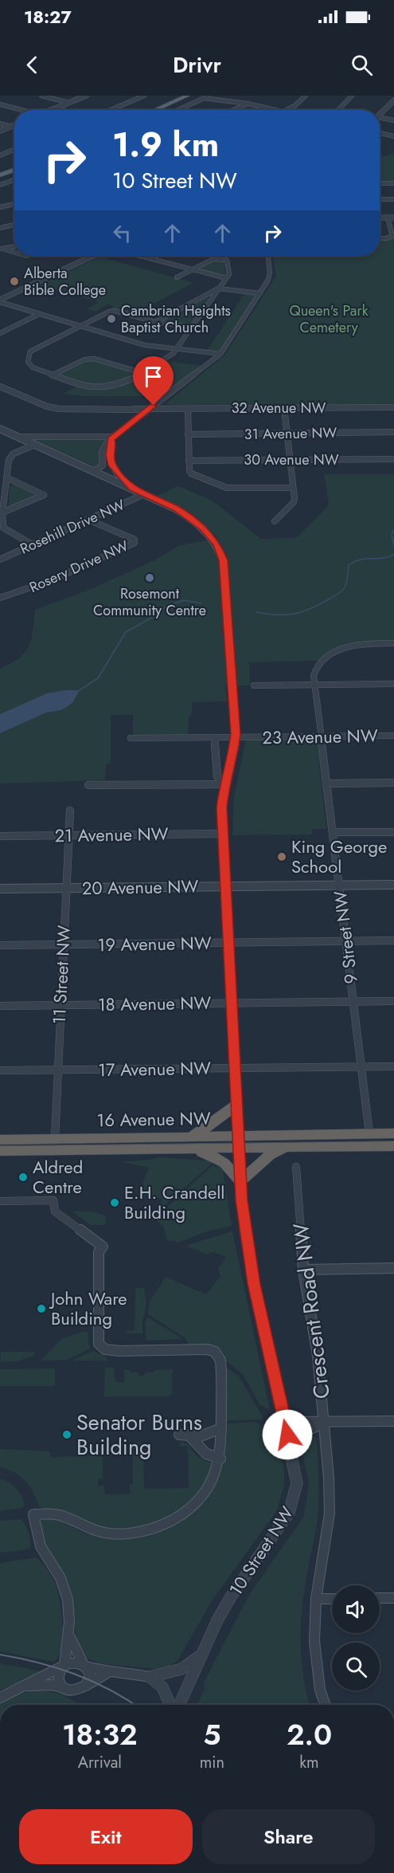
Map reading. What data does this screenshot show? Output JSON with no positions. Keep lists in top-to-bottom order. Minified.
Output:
{"streets":{"highway":["16 Avenue NW"],"street":["32 Avenue NW","31 Avenue NW","30 Avenue NW","Rosehill Drive NW","Rosery Drive NW","23 Avenue NW","21 Avenue NW","20 Avenue NW","9 Street NW","19 Avenue NW","11 Street NW","18 Avenue NW","17 Avenue NW","Crescent Road NW","10 Street NW"]},"crossings":[["Rosehill Drive NW","Rosery Drive NW"],["Rosehill Drive NW","10 Street NW"],["23 Avenue NW","9 Street NW"],["23 Avenue NW","10 Street NW"],["21 Avenue NW","11 Street NW"],["21 Avenue NW","10 Street NW"],["20 Avenue NW","9 Street NW"],["20 Avenue NW","11 Street NW"],["20 Avenue NW","10 Street NW"],["9 Street NW","19 Avenue NW"],["9 Street NW","18 Avenue NW"],["9 Street NW","17 Avenue NW"],["9 Street NW","16 Avenue NW"],["19 Avenue NW","11 Street NW"],["19 Avenue NW","10 Street NW"],["11 Street NW","18 Avenue NW"],["11 Street NW","17 Avenue NW"],["11 Street NW","16 Avenue NW"],["18 Avenue NW","10 Street NW"],["17 Avenue NW","10 Street NW"],["16 Avenue NW","10 Street NW"]],"parks":["Queen's Park Cemetery"],"places":["Alberta Bible College","Cambrian Heights Baptist Church","Rosemont Community Centre","King George School","Aldred Centre","E.H. Crandell Building","John Ware Building","Senator Burns Building"],"page":{"status":"18:27","header":"Drivr","turn":["1.9 km","10 Street NW"],"eta":["18:32","Arrival","5","min","2.0","km"],"buttons":["Exit","Share"]}}
